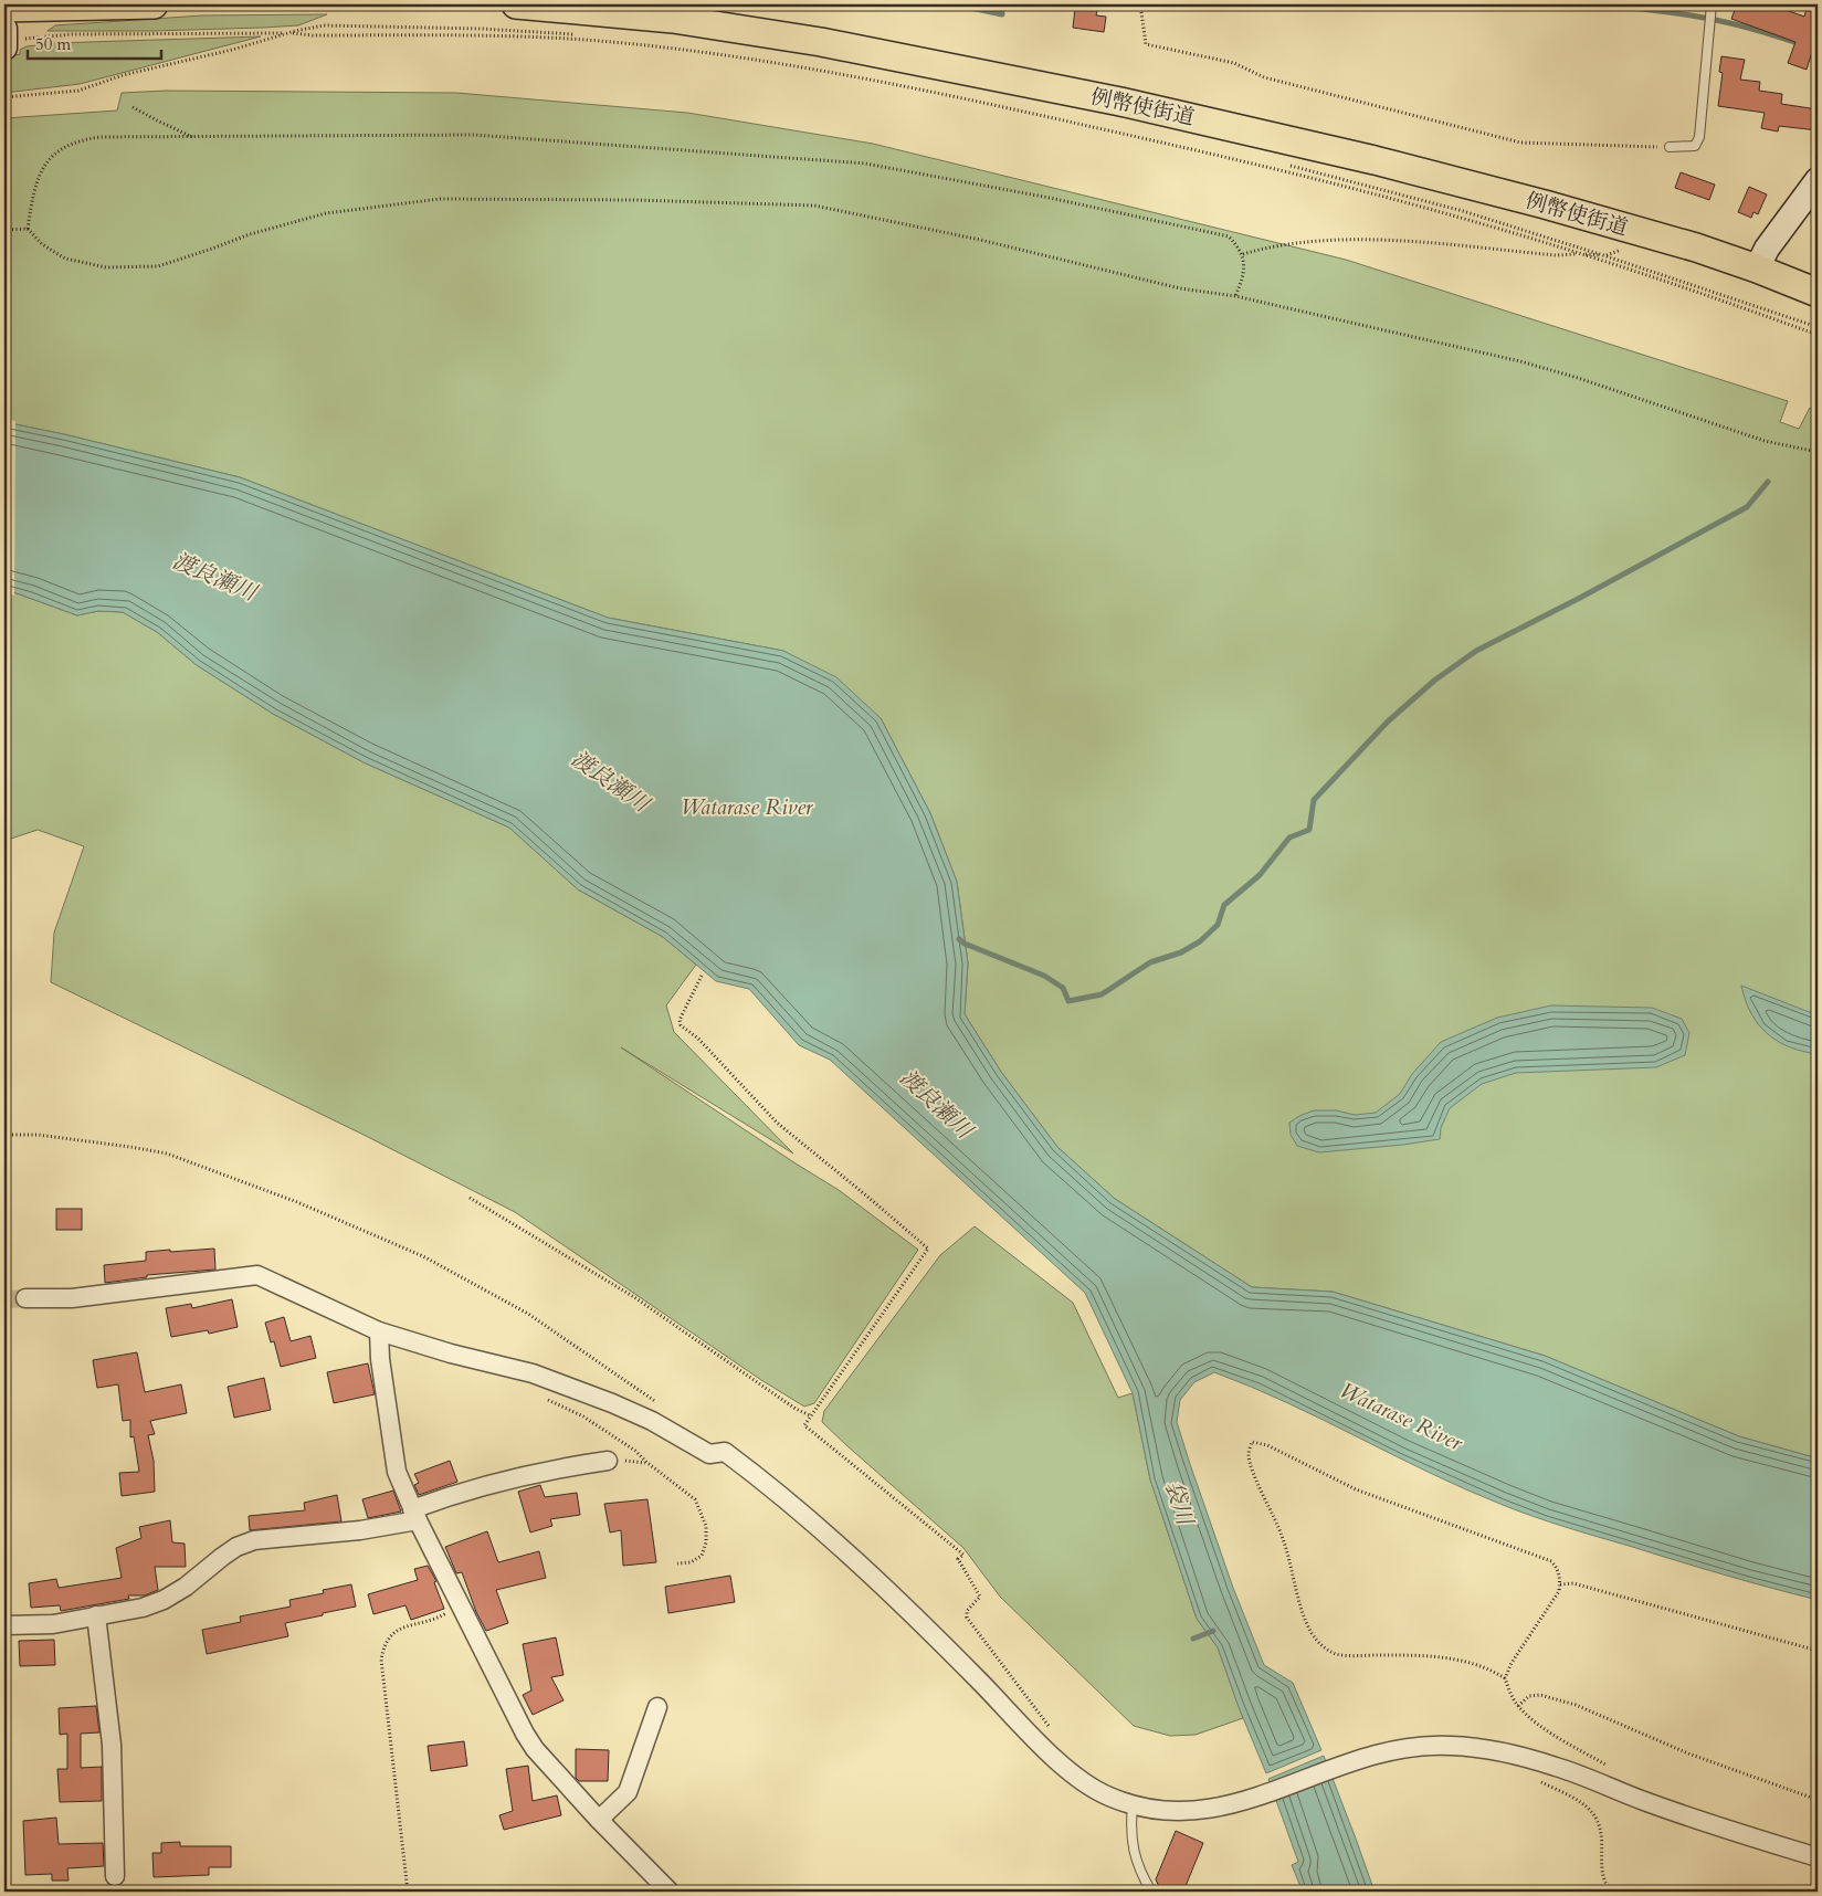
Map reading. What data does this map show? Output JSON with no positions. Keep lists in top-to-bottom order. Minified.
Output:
{"streets":{"main road":["例幣使街道"]},"water":["渡良瀬川","Watarase River","袋川"],"scale_bar":"50 m"}
